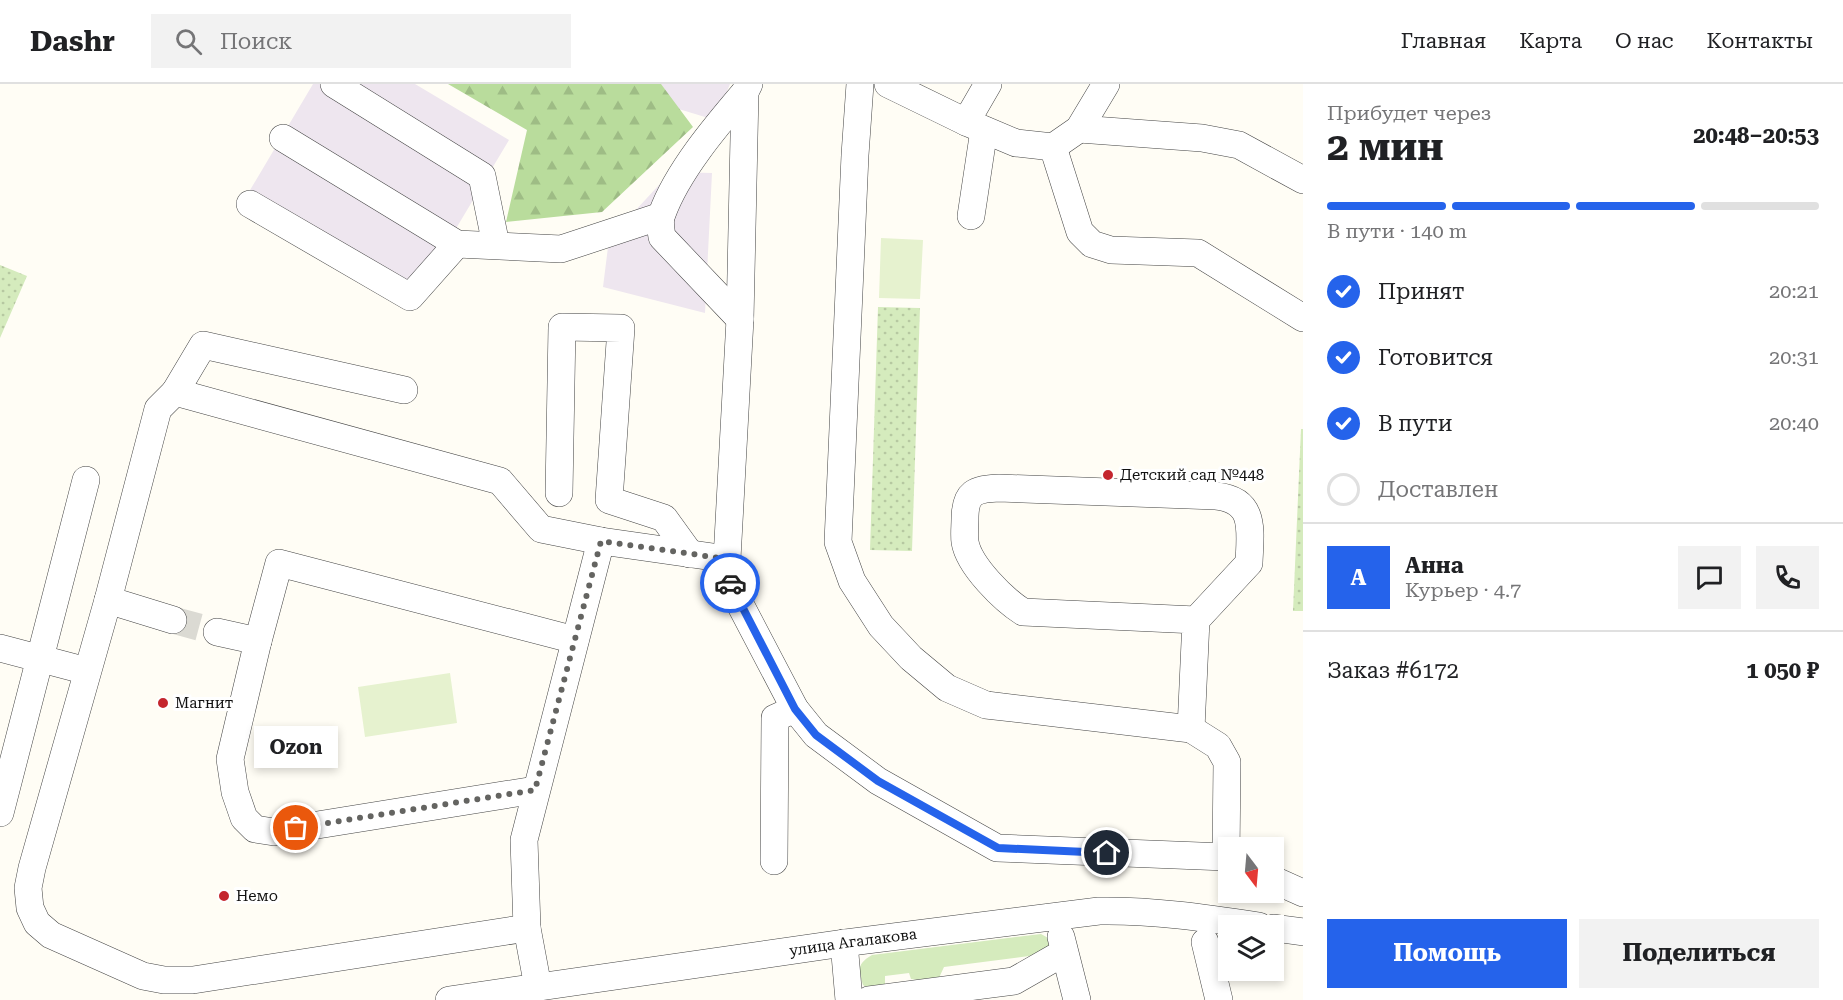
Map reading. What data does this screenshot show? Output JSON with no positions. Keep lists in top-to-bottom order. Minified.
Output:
{"streets":{"street":["улица Агалакова"]},"places":["Детский сад №448","Магнит","Ozon","Немо"],"north":"bottom","page":{"header":"Dashr","search":"Поиск","nav":["Главная","Карта","О нас","Контакты"],"heading":["2 мин","Прибудет через","20:48–20:53"],"panel":["Анна","Курьер · 4.7","Заказ #6172","1 050 ₽"],"bar":"В пути · 140 m","list":[["Принят","20:21"],["Готовится","20:31"],["В пути","20:40"],"Доставлен"],"round":"А","bubble":"Ozon","buttons":["Помощь","Поделиться"]}}
